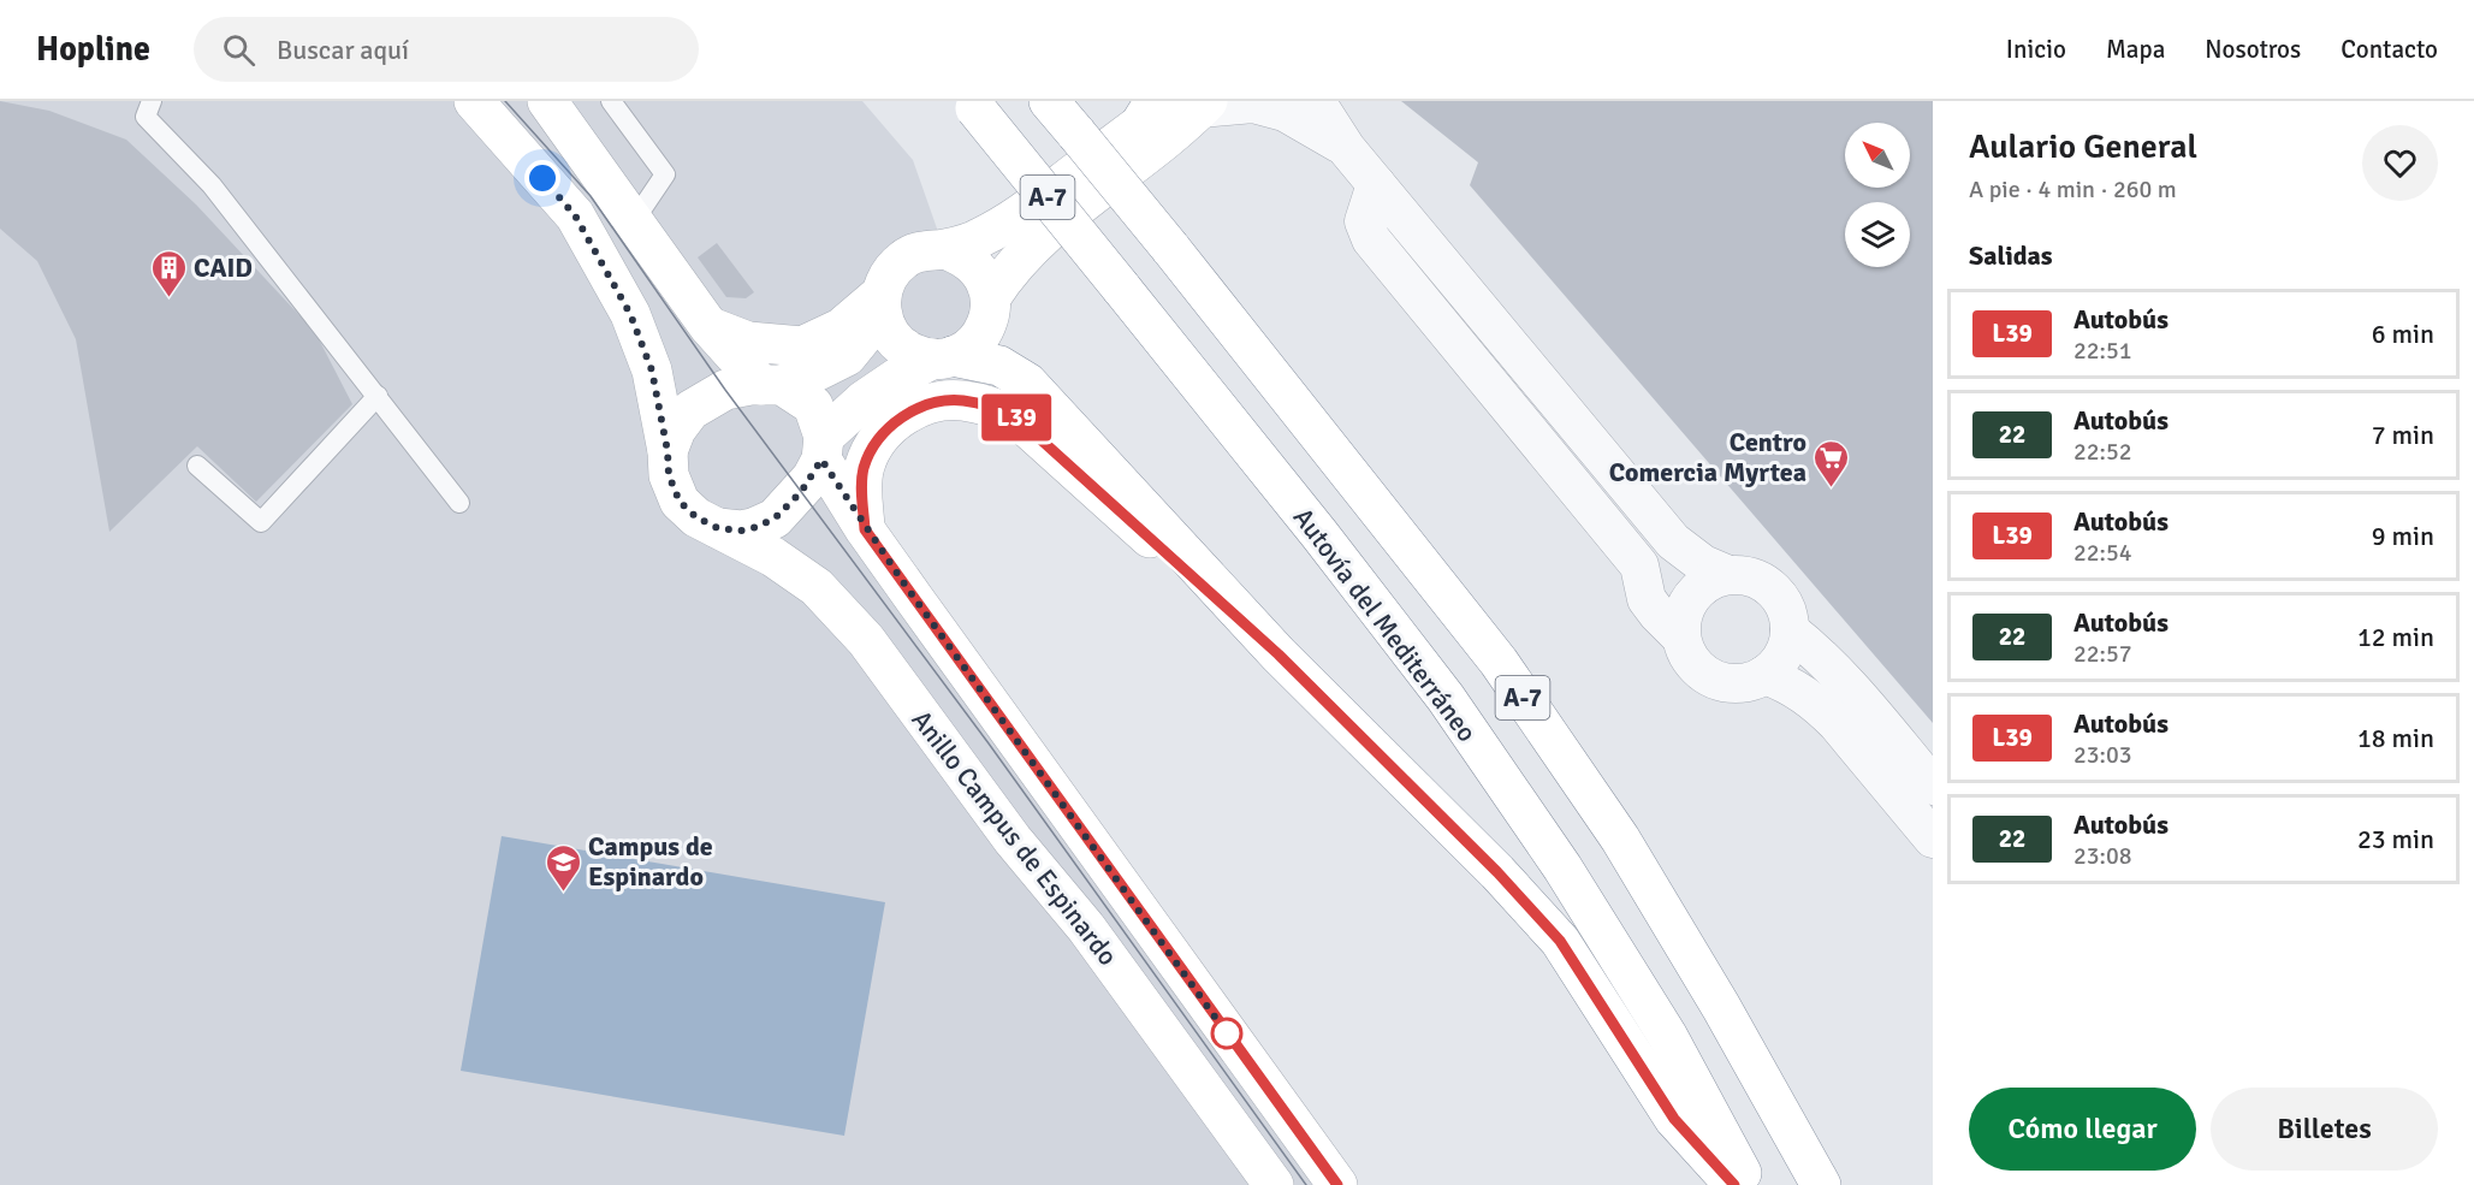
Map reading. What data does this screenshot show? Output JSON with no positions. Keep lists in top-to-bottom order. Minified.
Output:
{"streets":{"main road":["A-7","Autovía del Mediterráneo","Anillo Campus de Espinardo"]},"places":{"building":["CAID"],"supermarket":["Centro Comercia Myrtea"],"school or university":["Campus de Espinardo"]},"lines":["bus line L39"],"north":"top left","page":{"header":"Hopline","search":"Buscar aquí","nav":["Inicio","Mapa","Nosotros","Contacto"],"on_map":"L39","heading":[["Aulario General","A pie · 4 min · 260 m"],"Salidas"],"list":[{"mark":"L39","name":"Autobús","note":"22:51","value":"6 min"},{"mark":"22","name":"Autobús","note":"22:52","value":"7 min"},{"mark":"L39","name":"Autobús","note":"22:54","value":"9 min"},{"mark":"22","name":"Autobús","note":"22:57","value":"12 min"},{"mark":"L39","name":"Autobús","note":"23:03","value":"18 min"},{"mark":"22","name":"Autobús","note":"23:08","value":"23 min"}],"buttons":["Cómo llegar","Billetes"]}}
